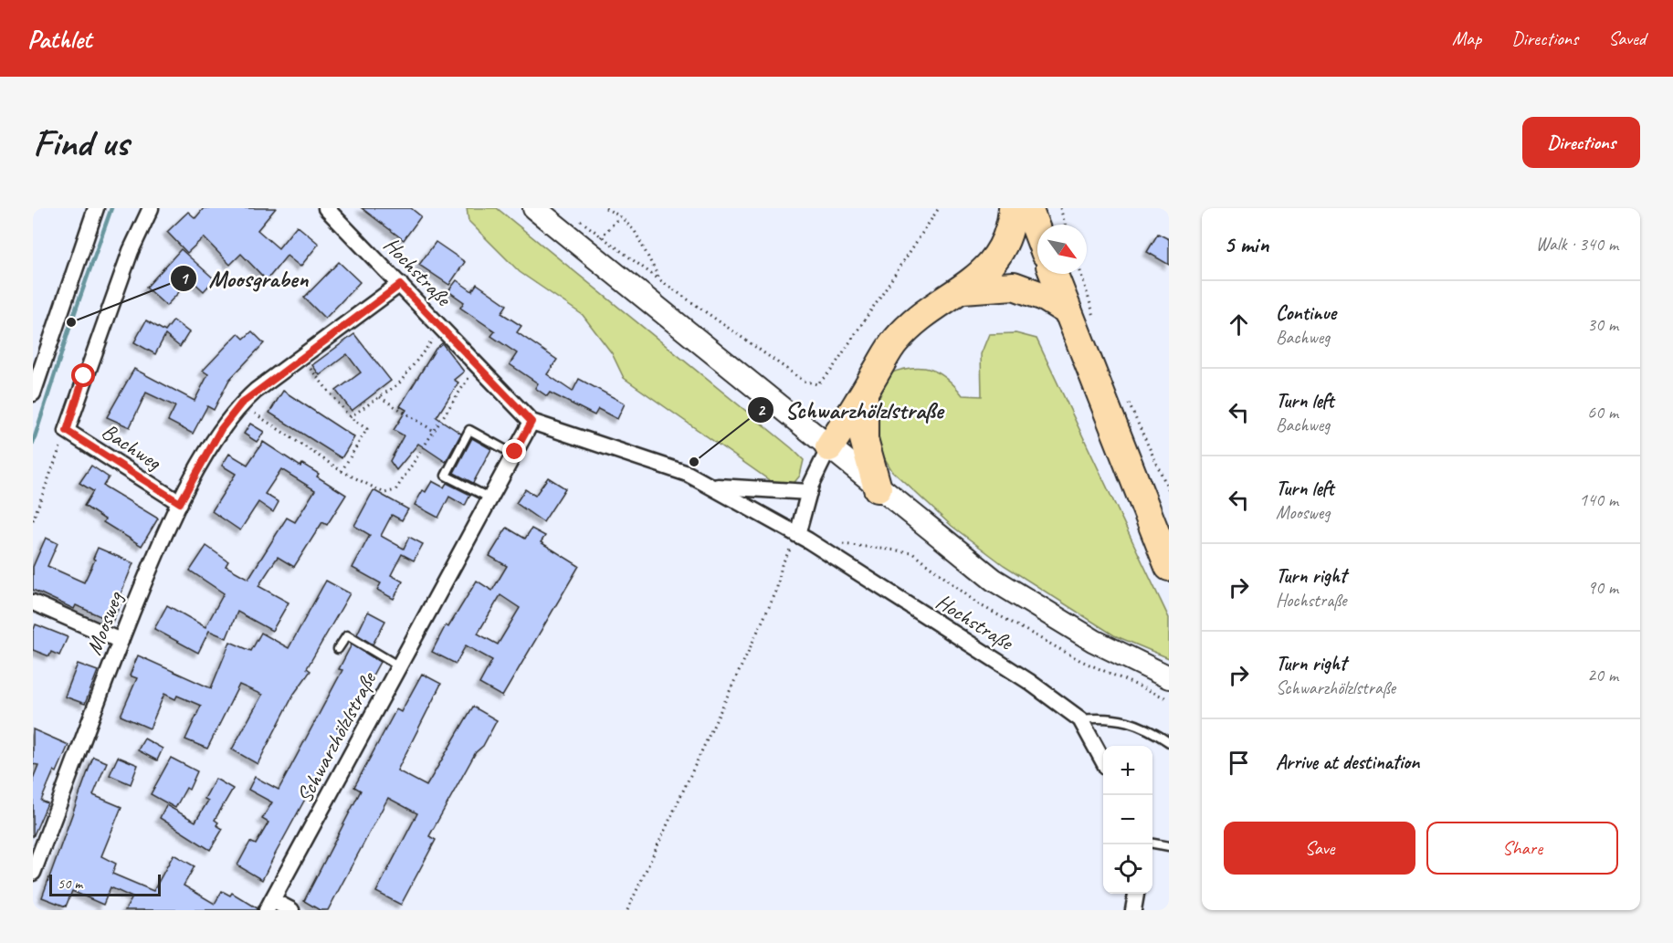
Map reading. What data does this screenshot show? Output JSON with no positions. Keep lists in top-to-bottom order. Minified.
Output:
{"streets":{"street":["Hochstraße","Bachweg","Moosweg","Schwarzhölzlstraße"]},"crossings":[["Hochstraße","Moosweg"],["Hochstraße","Schwarzhölzlstraße"],["Bachweg","Moosweg"]],"places":["Moosgraben","Schwarzhölzlstraße"],"scale_bar":"50 m","north":"bottom right","page":{"header":"Pathlet","nav":["Map","Directions","Saved"],"buttons":["Directions",["Save","Share"]],"title":"Find us","heading":["5 min","Walk · 340 m"],"list":[["Continue","Bachweg","30 m"],["Turn left","Bachweg","60 m"],["Turn left","Moosweg","140 m"],["Turn right","Hochstraße","90 m"],["Turn right","Schwarzhölzlstraße","20 m"],"Arrive at destination"],"map_buttons":["+","−"],"scale":"50 m"}}
